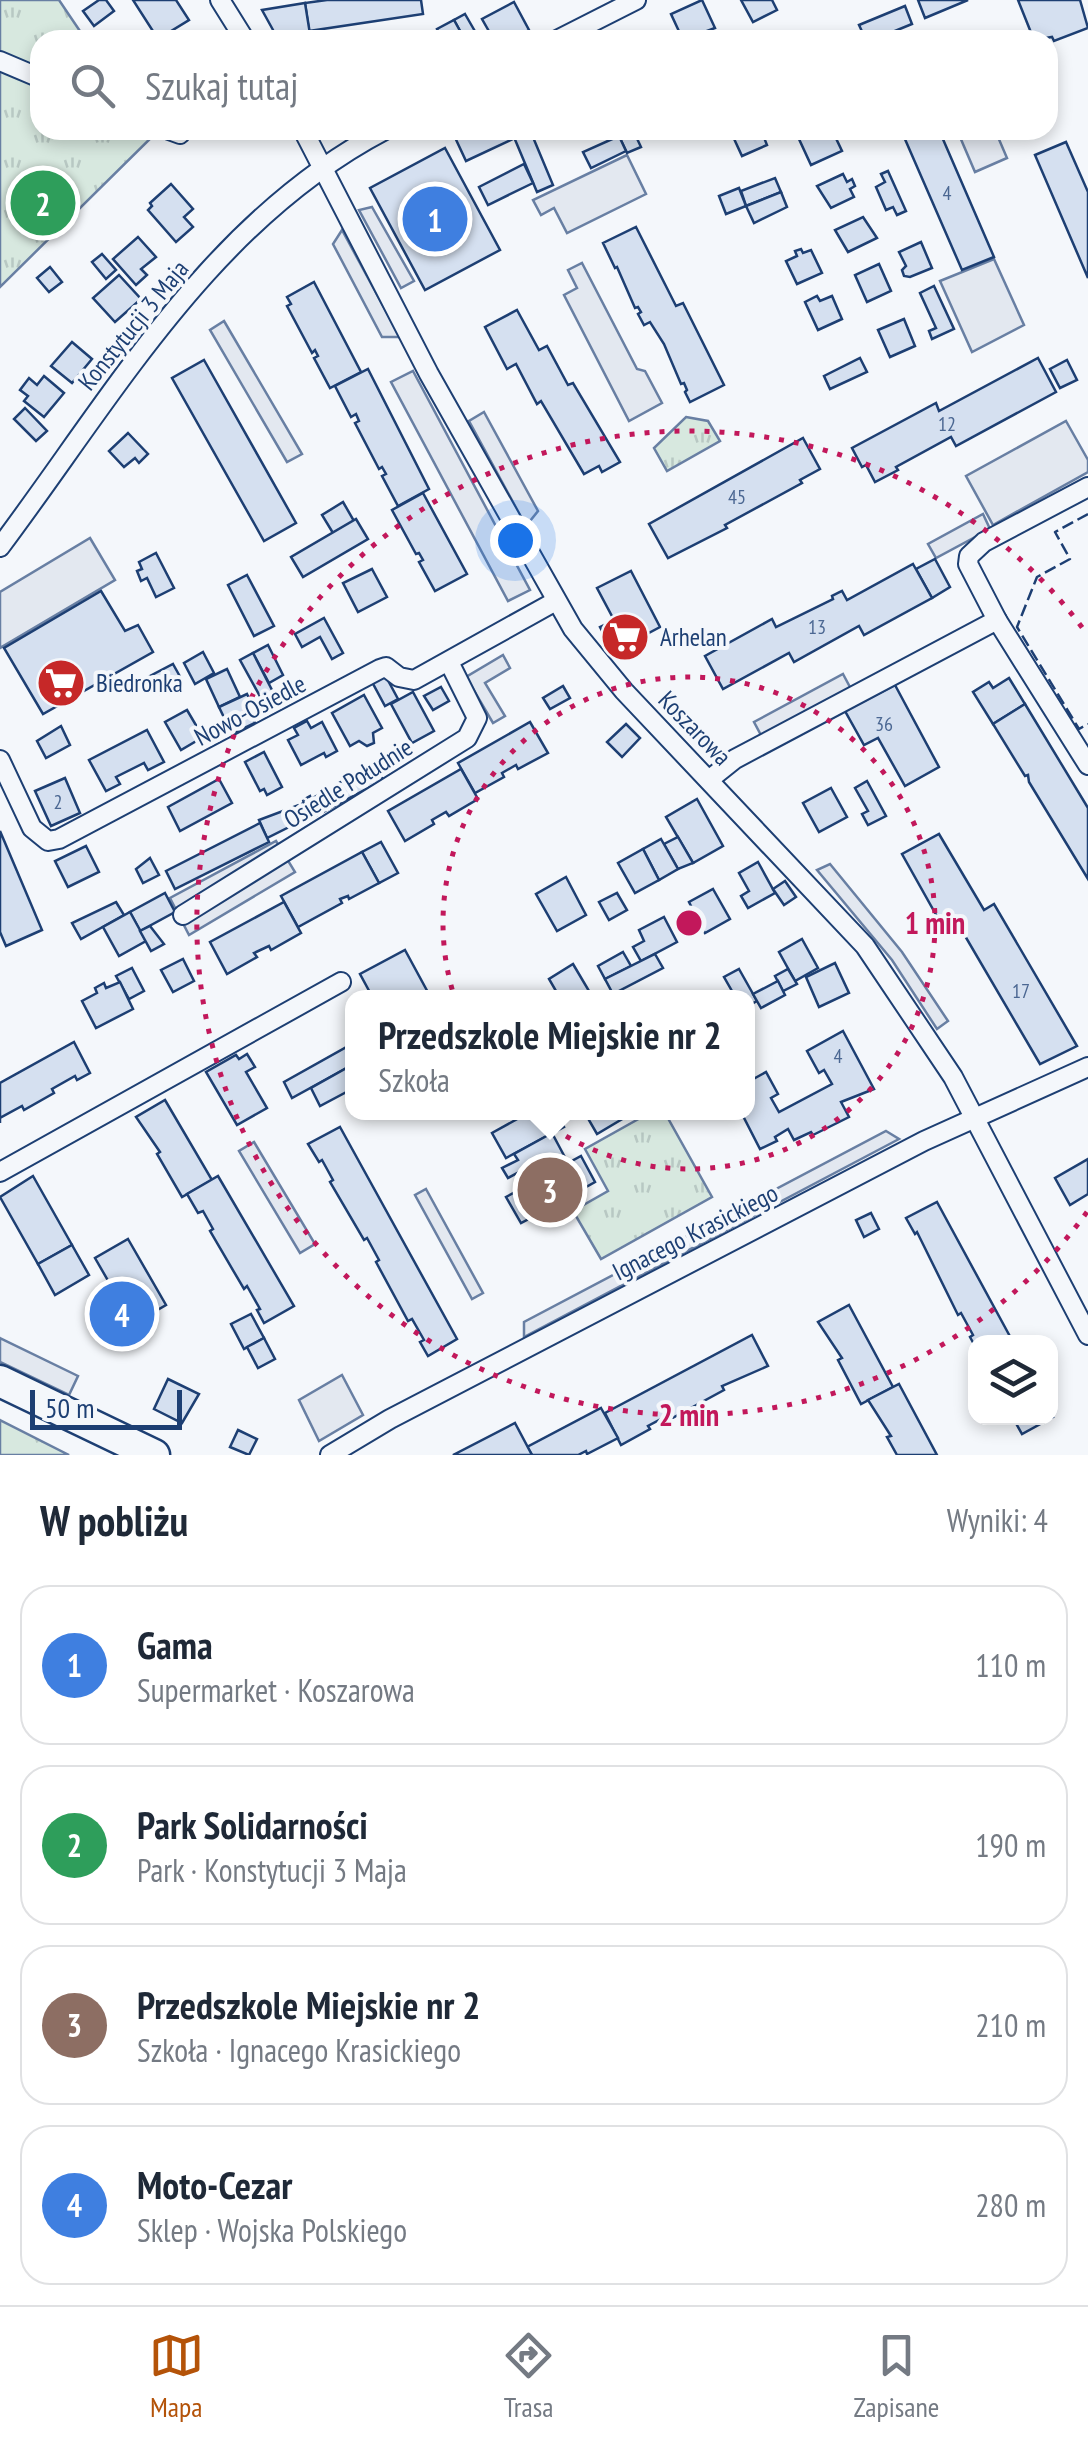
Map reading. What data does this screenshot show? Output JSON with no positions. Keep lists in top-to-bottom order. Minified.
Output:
{"streets":{"street":["Konstytucji 3 Maja","Nowo-Osiedle","Koszarowa","Osiedle Południe","Ignacego Krasickiego"]},"crossings":[["Konstytucji 3 Maja","Koszarowa"],["Nowo-Osiedle","Koszarowa"],["Nowo-Osiedle","Osiedle Południe"],["Koszarowa","Ignacego Krasickiego"]],"places":{"supermarket":["Arhelan","Biedronka"]},"house_numbers":["4","12","45","13","36","2","17","4"],"scale_bar":"50 m","page":{"search":"Szukaj tutaj","pins":["2","1","3","4"],"popup":["Przedszkole Miejskie nr 2","Szkoła"],"scale":"50 m","heading":["W pobliżu","Wyniki: 4"],"list":[{"mark":"1","name":"Gama","note":"Supermarket · Koszarowa","value":"110 m"},{"mark":"2","name":"Park Solidarności","note":"Park · Konstytucji 3 Maja","value":"190 m"},{"mark":"3","name":"Przedszkole Miejskie nr 2","note":"Szkoła · Ignacego Krasickiego","value":"210 m"},{"mark":"4","name":"Moto-Cezar","note":"Sklep · Wojska Polskiego","value":"280 m"}],"nav":["Mapa","Trasa","Zapisane"]},"rings":["1 min","2 min"]}
